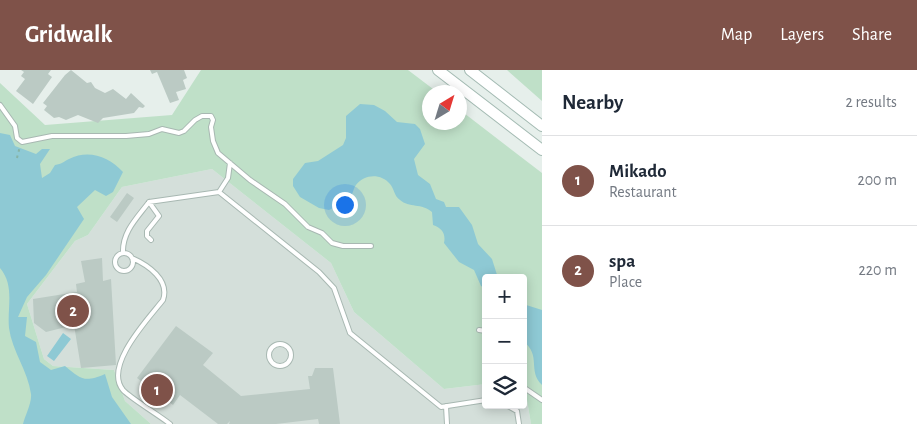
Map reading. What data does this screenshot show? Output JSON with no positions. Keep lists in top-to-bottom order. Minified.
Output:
{"north":"top right","page":{"header":"Gridwalk","nav":["Map","Layers","Share"],"heading":["Nearby","2 results"],"list":[{"mark":"1","name":"Mikado","note":"Restaurant","value":"200 m"},{"mark":"2","name":"spa","note":"Place","value":"220 m"}],"map_buttons":["+","−"],"pins":["2","1"]}}
